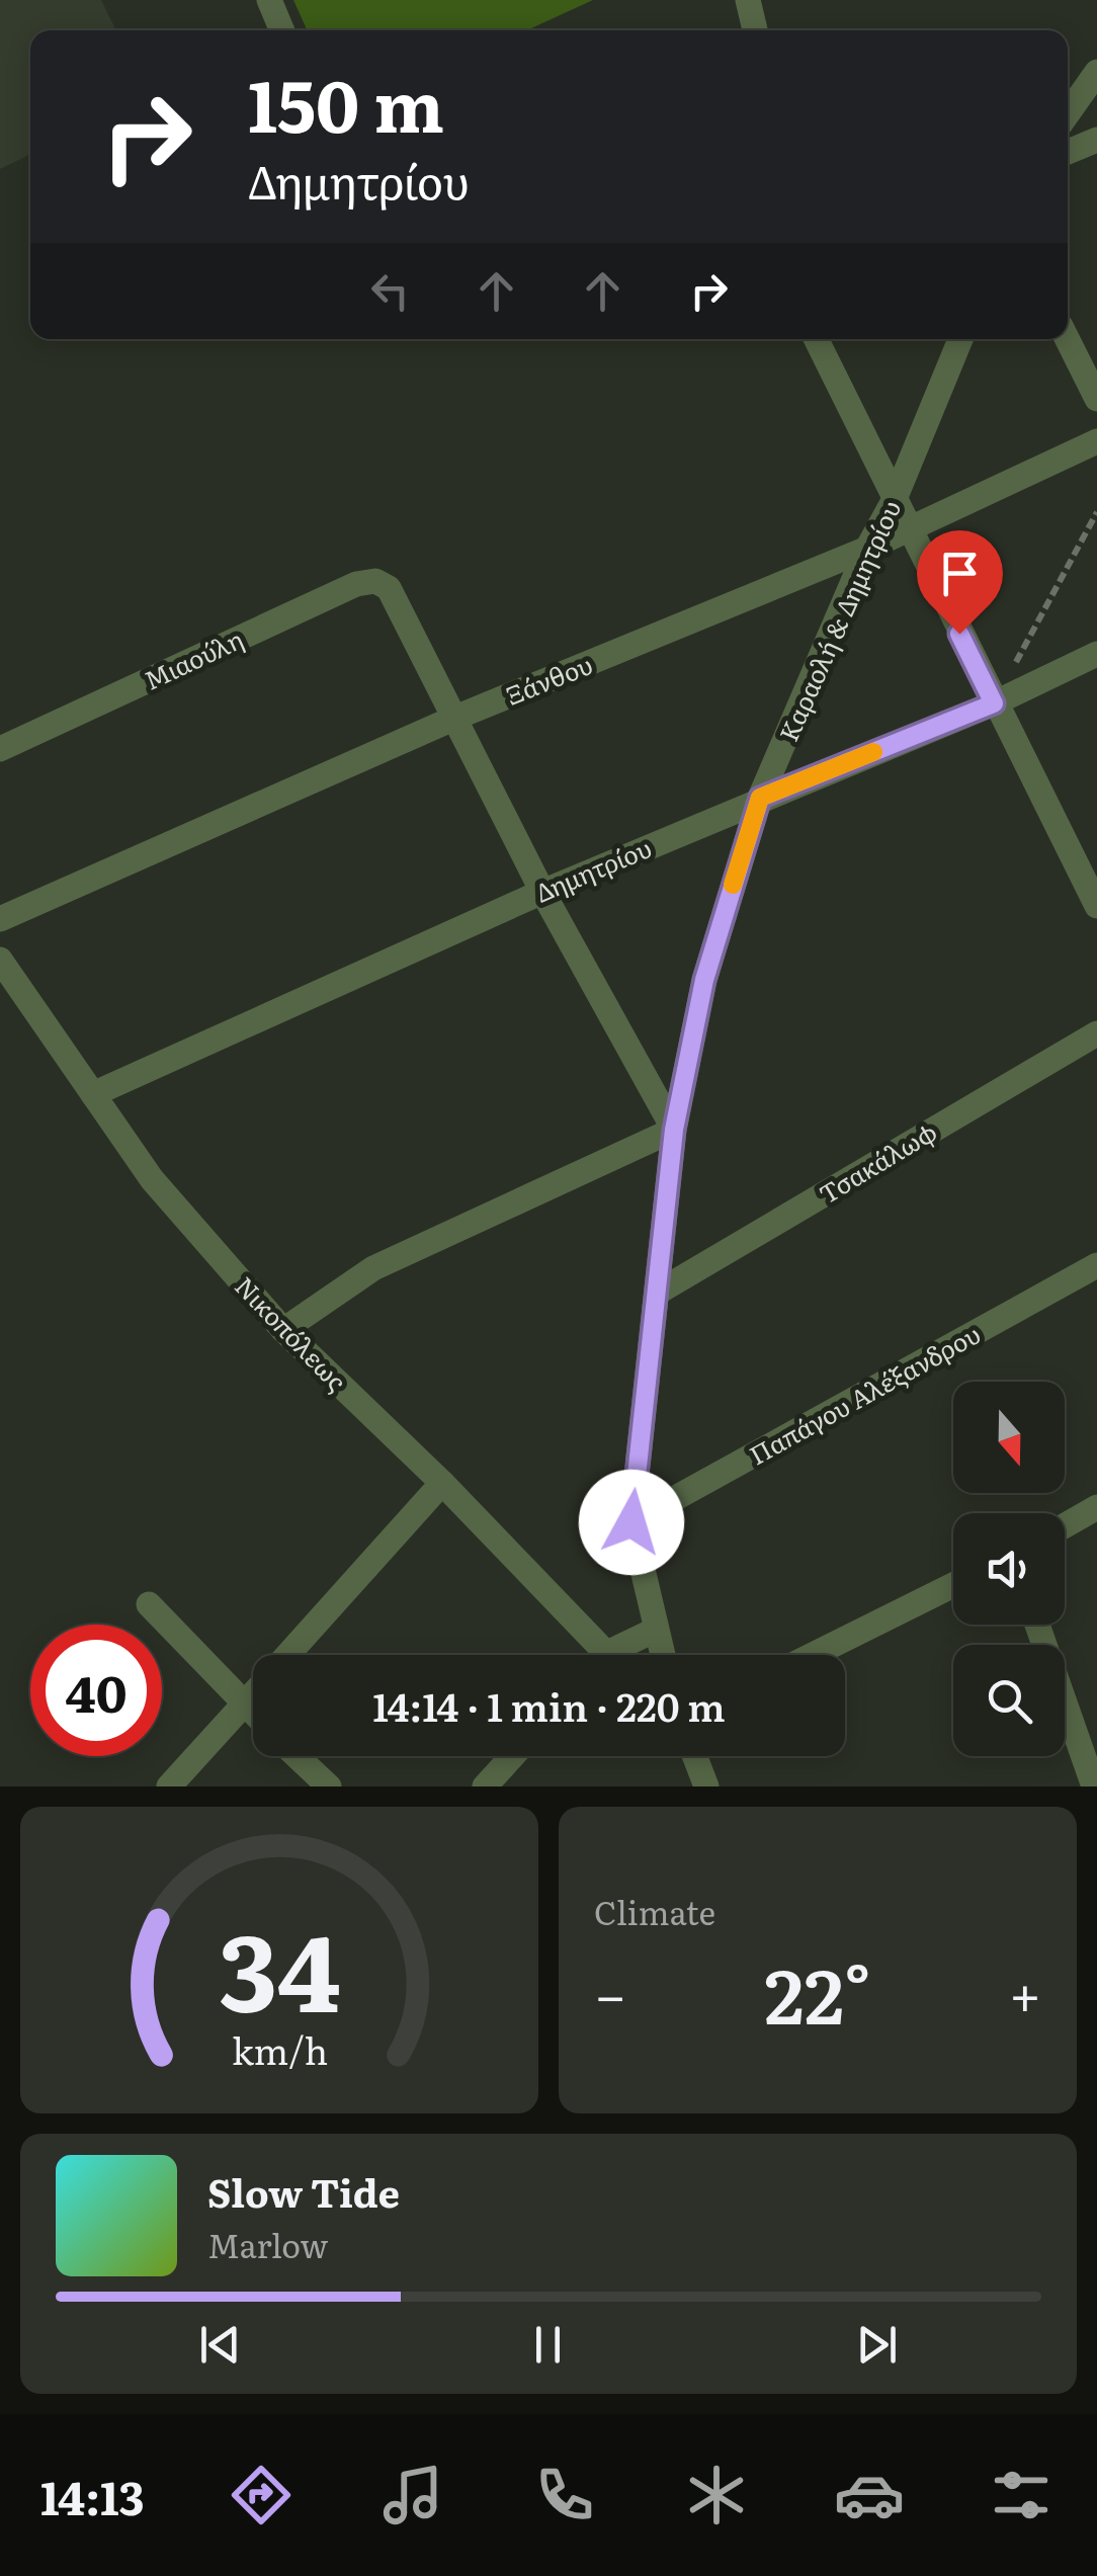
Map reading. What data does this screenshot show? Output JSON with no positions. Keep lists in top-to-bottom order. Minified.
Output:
{"streets":{"street":["Καραολή & Δημητρίου","Μιαούλη","Ξάνθου","Δημητρίου","Τσακάλωφ","Νικοπόλεως","Παπάγου Αλέξανδρου"]},"crossings":[["Καραολή & Δημητρίου","Ξάνθου"],["Καραολή & Δημητρίου","Δημητρίου"],["Καραολή & Δημητρίου","Τσακάλωφ"],["Καραολή & Δημητρίου","Παπάγου Αλέξανδρου"],["Μιαούλη","Ξάνθου"],["Δημητρίου","Νικοπόλεως"]],"north":"bottom","page":{"turn":["150 m","Δημητρίου"],"limit":"40","trip":"14:14 · 1 min · 220 m","tile":"Climate","heat":["−","22°","+"],"song":["Slow Tide","Marlow"],"tabs":"14:13","gauge":["34","km/h"]}}
